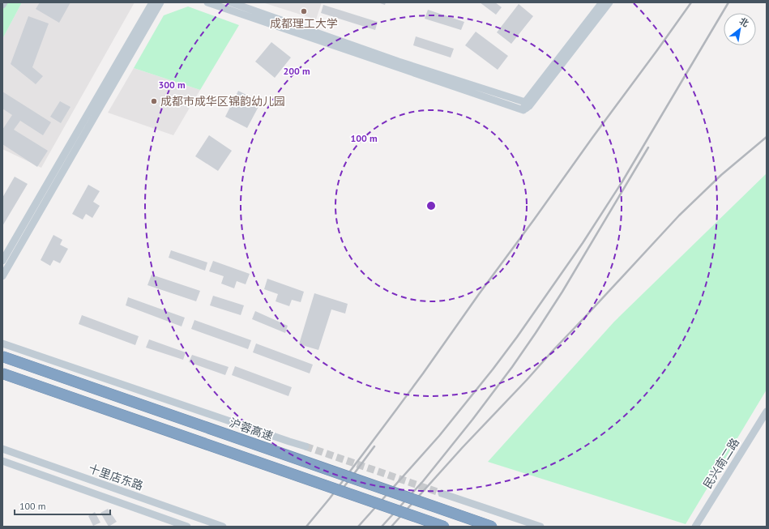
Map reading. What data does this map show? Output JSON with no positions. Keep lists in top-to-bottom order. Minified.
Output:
{"streets":{"highway":["沪蓉高速"],"street":["民兴南二路","十里店东路"]},"places":["成都理工大学","成都市成华区锦韵幼儿园"],"scale_bar":"100 m","north":"top right","rings":["200 m","300 m","100 m"]}
